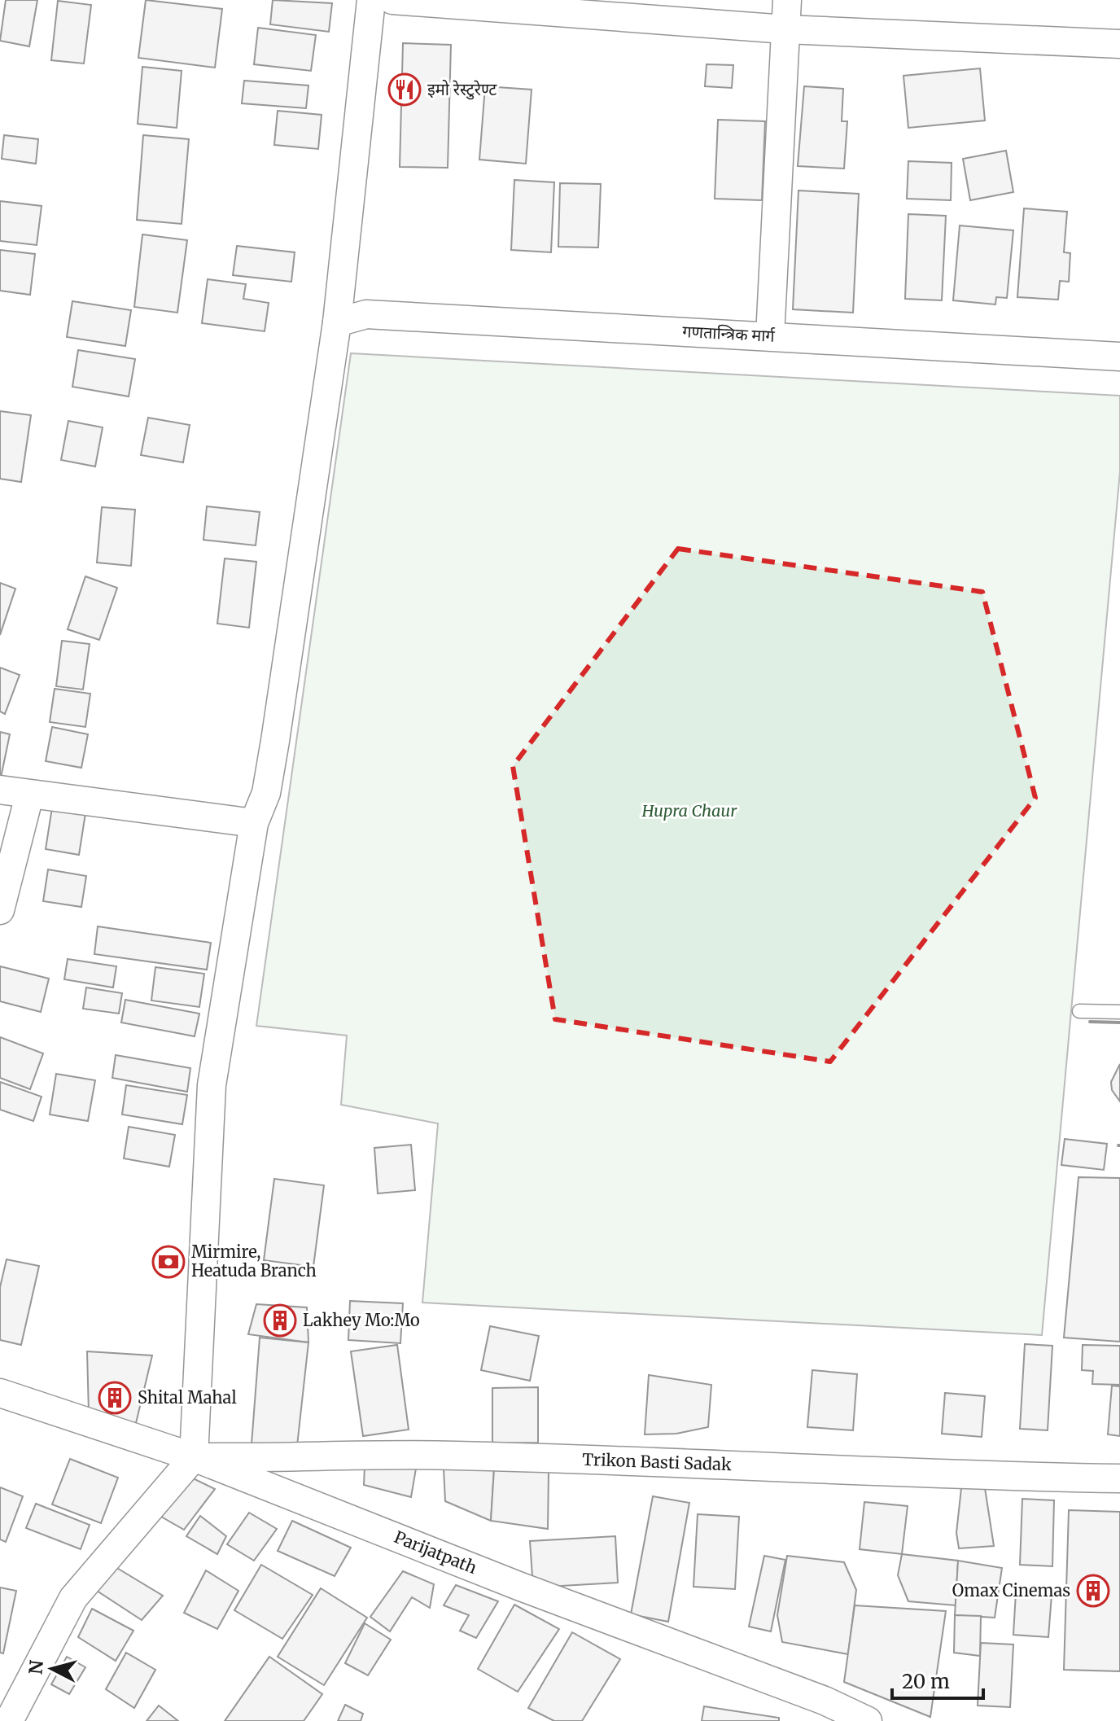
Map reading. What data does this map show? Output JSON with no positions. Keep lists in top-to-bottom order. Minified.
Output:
{"streets":{"street":["गणतान्त्रिक मार्ग","Trikon Basti Sadak","Parijatpath"]},"crossings":[["Trikon Basti Sadak","Parijatpath"]],"parks":["Hupra Chaur"],"places":{"restaurant":["इमो रेस्टुरेण्ट"],"bank":["Mirmire, Heatuda Branch"],"building":["Lakhey Mo:Mo","Shital Mahal","Omax Cinemas"]},"scale_bar":"20 m","north":"left"}
